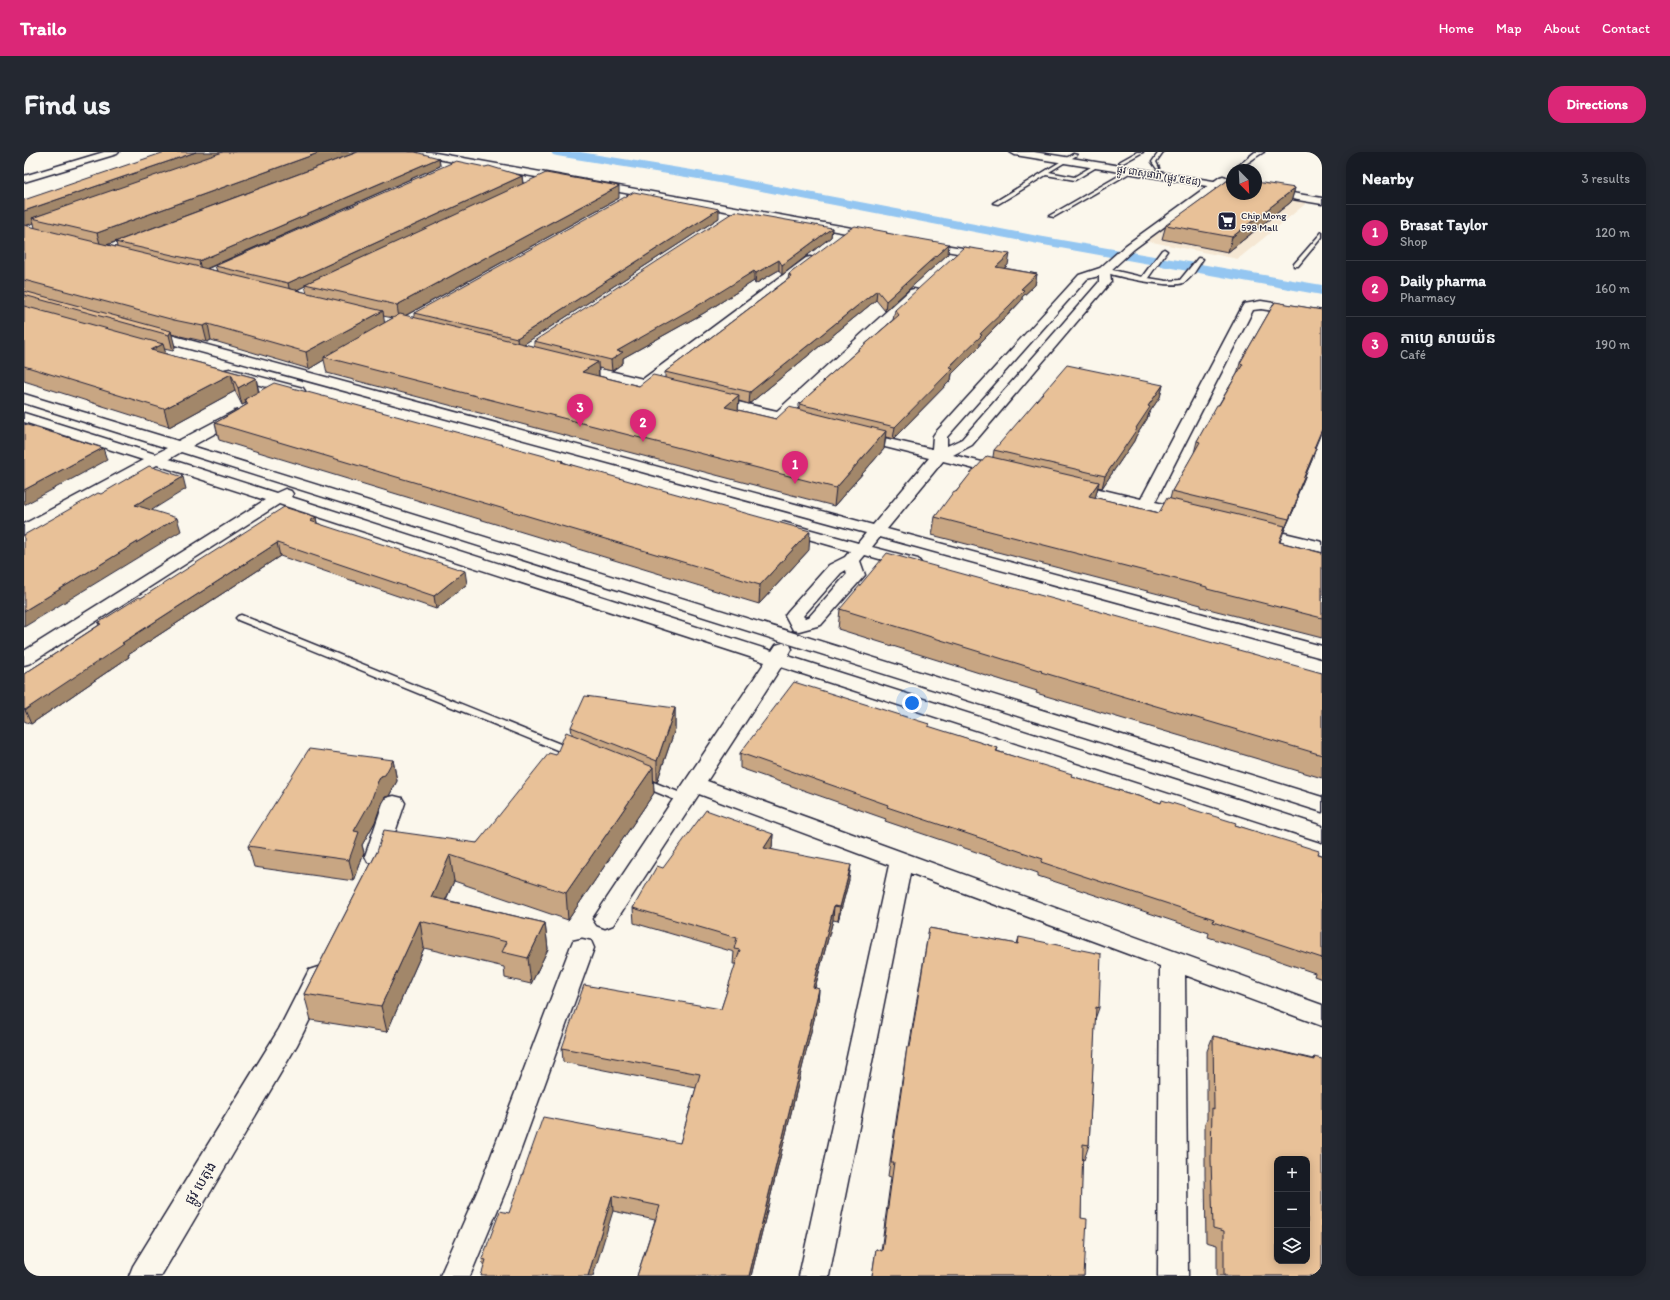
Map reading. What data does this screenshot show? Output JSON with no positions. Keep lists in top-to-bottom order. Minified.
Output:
{"streets":{"main road":["ផ្លូវ ជាសុផារ៉ា (ផ្លូវ ៥៩៨)"],"street":["ផ្លូវ បេតុង"]},"places":{"supermarket":["Chip Mong 598 Mall"]},"north":"bottom right","page":{"header":"Trailo","nav":["Home","Map","About","Contact"],"buttons":"Directions","title":"Find us","heading":["Nearby","3 results"],"list":[{"mark":"1","name":"Brasat Taylor","note":"Shop","value":"120 m"},{"mark":"2","name":"Daily pharma","note":"Pharmacy","value":"160 m"},{"mark":"3","name":"កាហ្វេ សាយយ៉ន","note":"Café","value":"190 m"}],"pins":["3","2","1"],"map_buttons":["+","−"]}}
